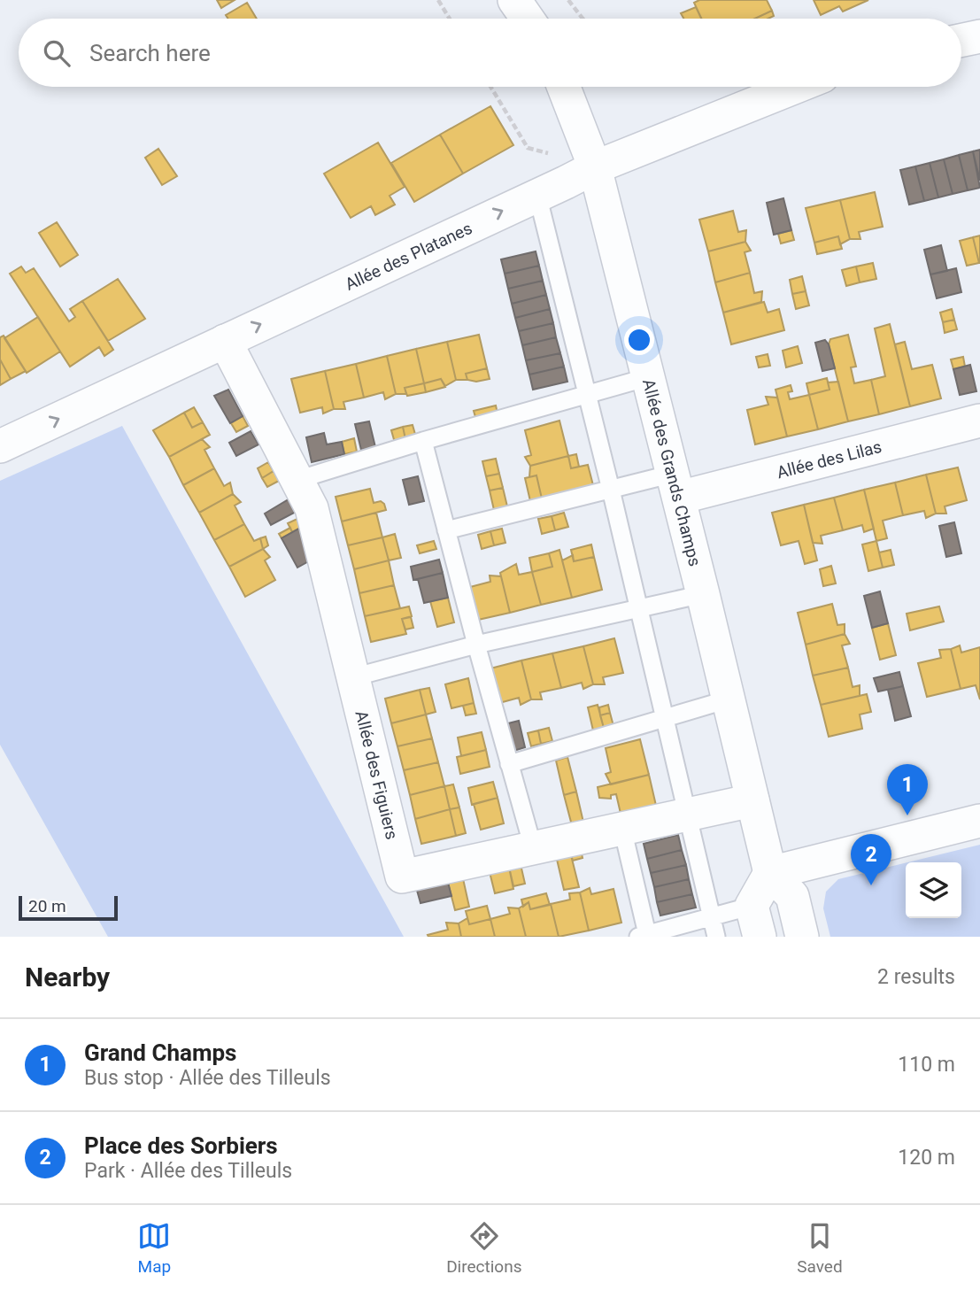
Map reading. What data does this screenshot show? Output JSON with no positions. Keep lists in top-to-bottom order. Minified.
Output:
{"streets":{"street":["Allée des Platanes","Allée des Lilas","Allée des Grands Champs","Allée des Figuiers"]},"crossings":[["Allée des Platanes","Allée des Grands Champs"],["Allée des Platanes","Allée des Figuiers"],["Allée des Lilas","Allée des Grands Champs"],["Allée des Grands Champs","Allée des Figuiers"]],"one_way":["Allée des Platanes"],"scale_bar":"20 m","page":{"search":"Search here","pins":["1","2"],"scale":"20 m","heading":["Nearby","2 results"],"list":[{"mark":"1","name":"Grand Champs","note":"Bus stop · Allée des Tilleuls","value":"110 m"},{"mark":"2","name":"Place des Sorbiers","note":"Park · Allée des Tilleuls","value":"120 m"}],"nav":["Map","Directions","Saved"]}}
